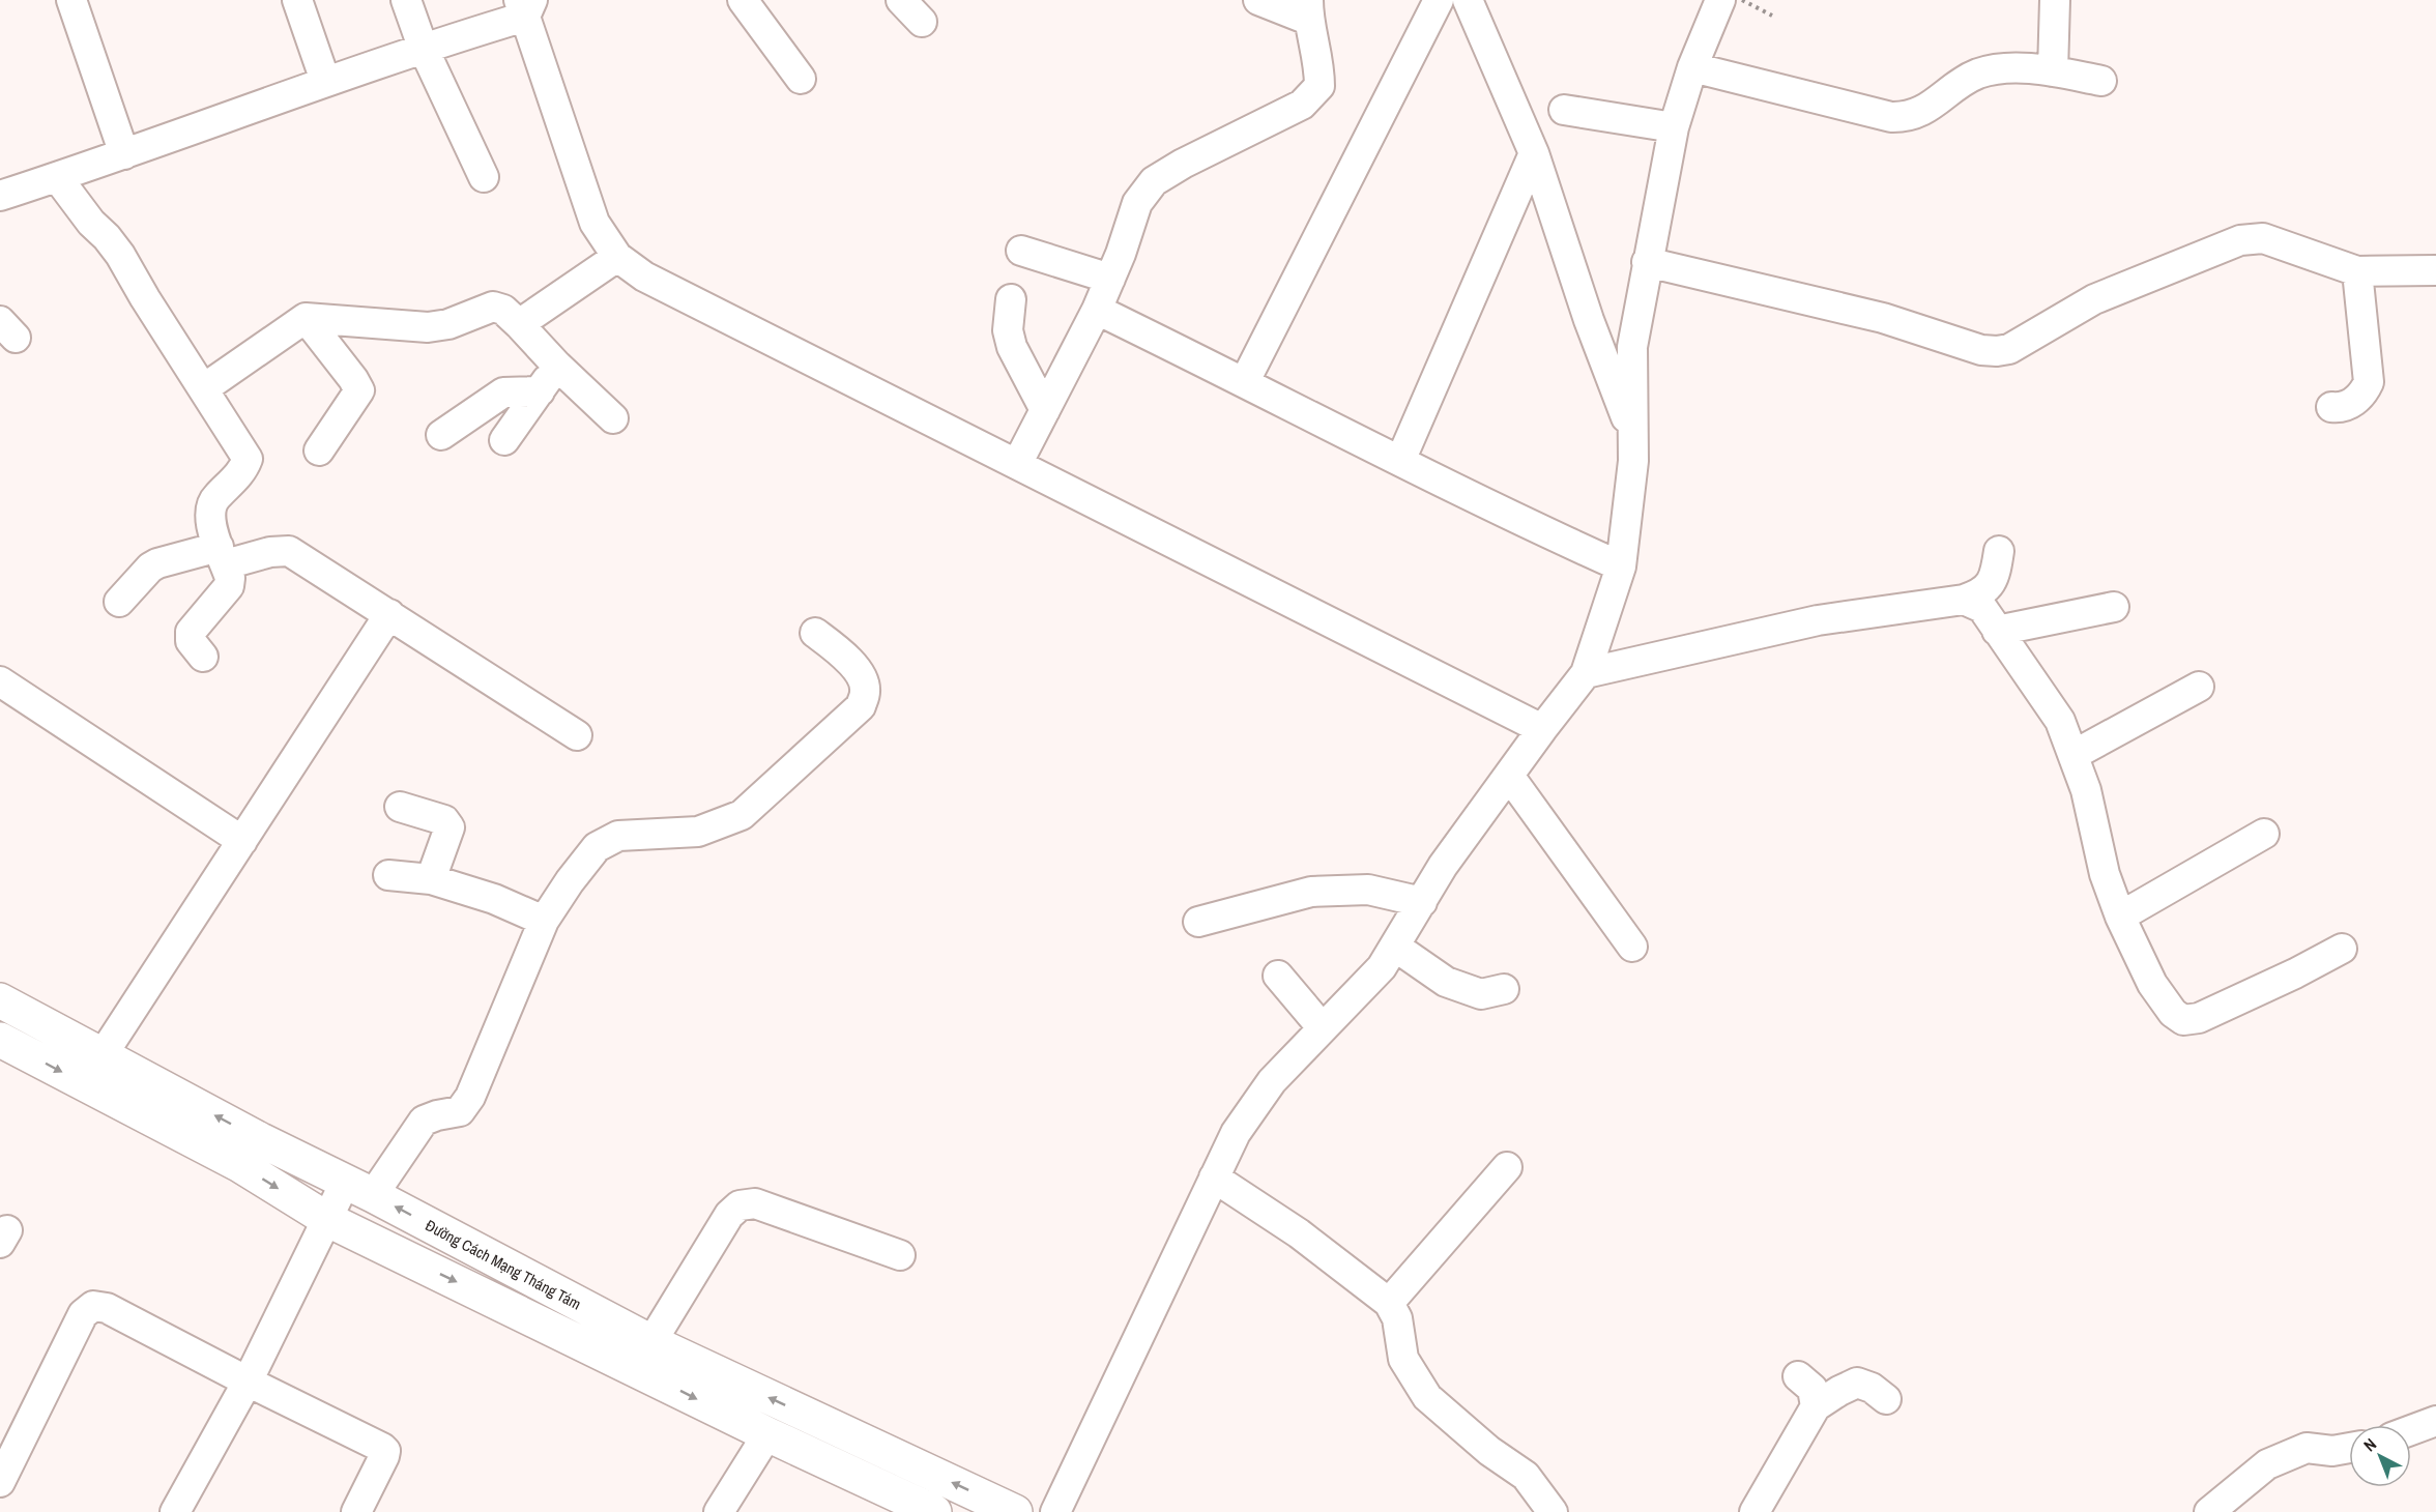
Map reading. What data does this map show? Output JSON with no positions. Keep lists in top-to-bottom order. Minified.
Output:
{"streets":{"main road":["Đường Cách Mạng Tháng Tám"]},"north":"top left"}
